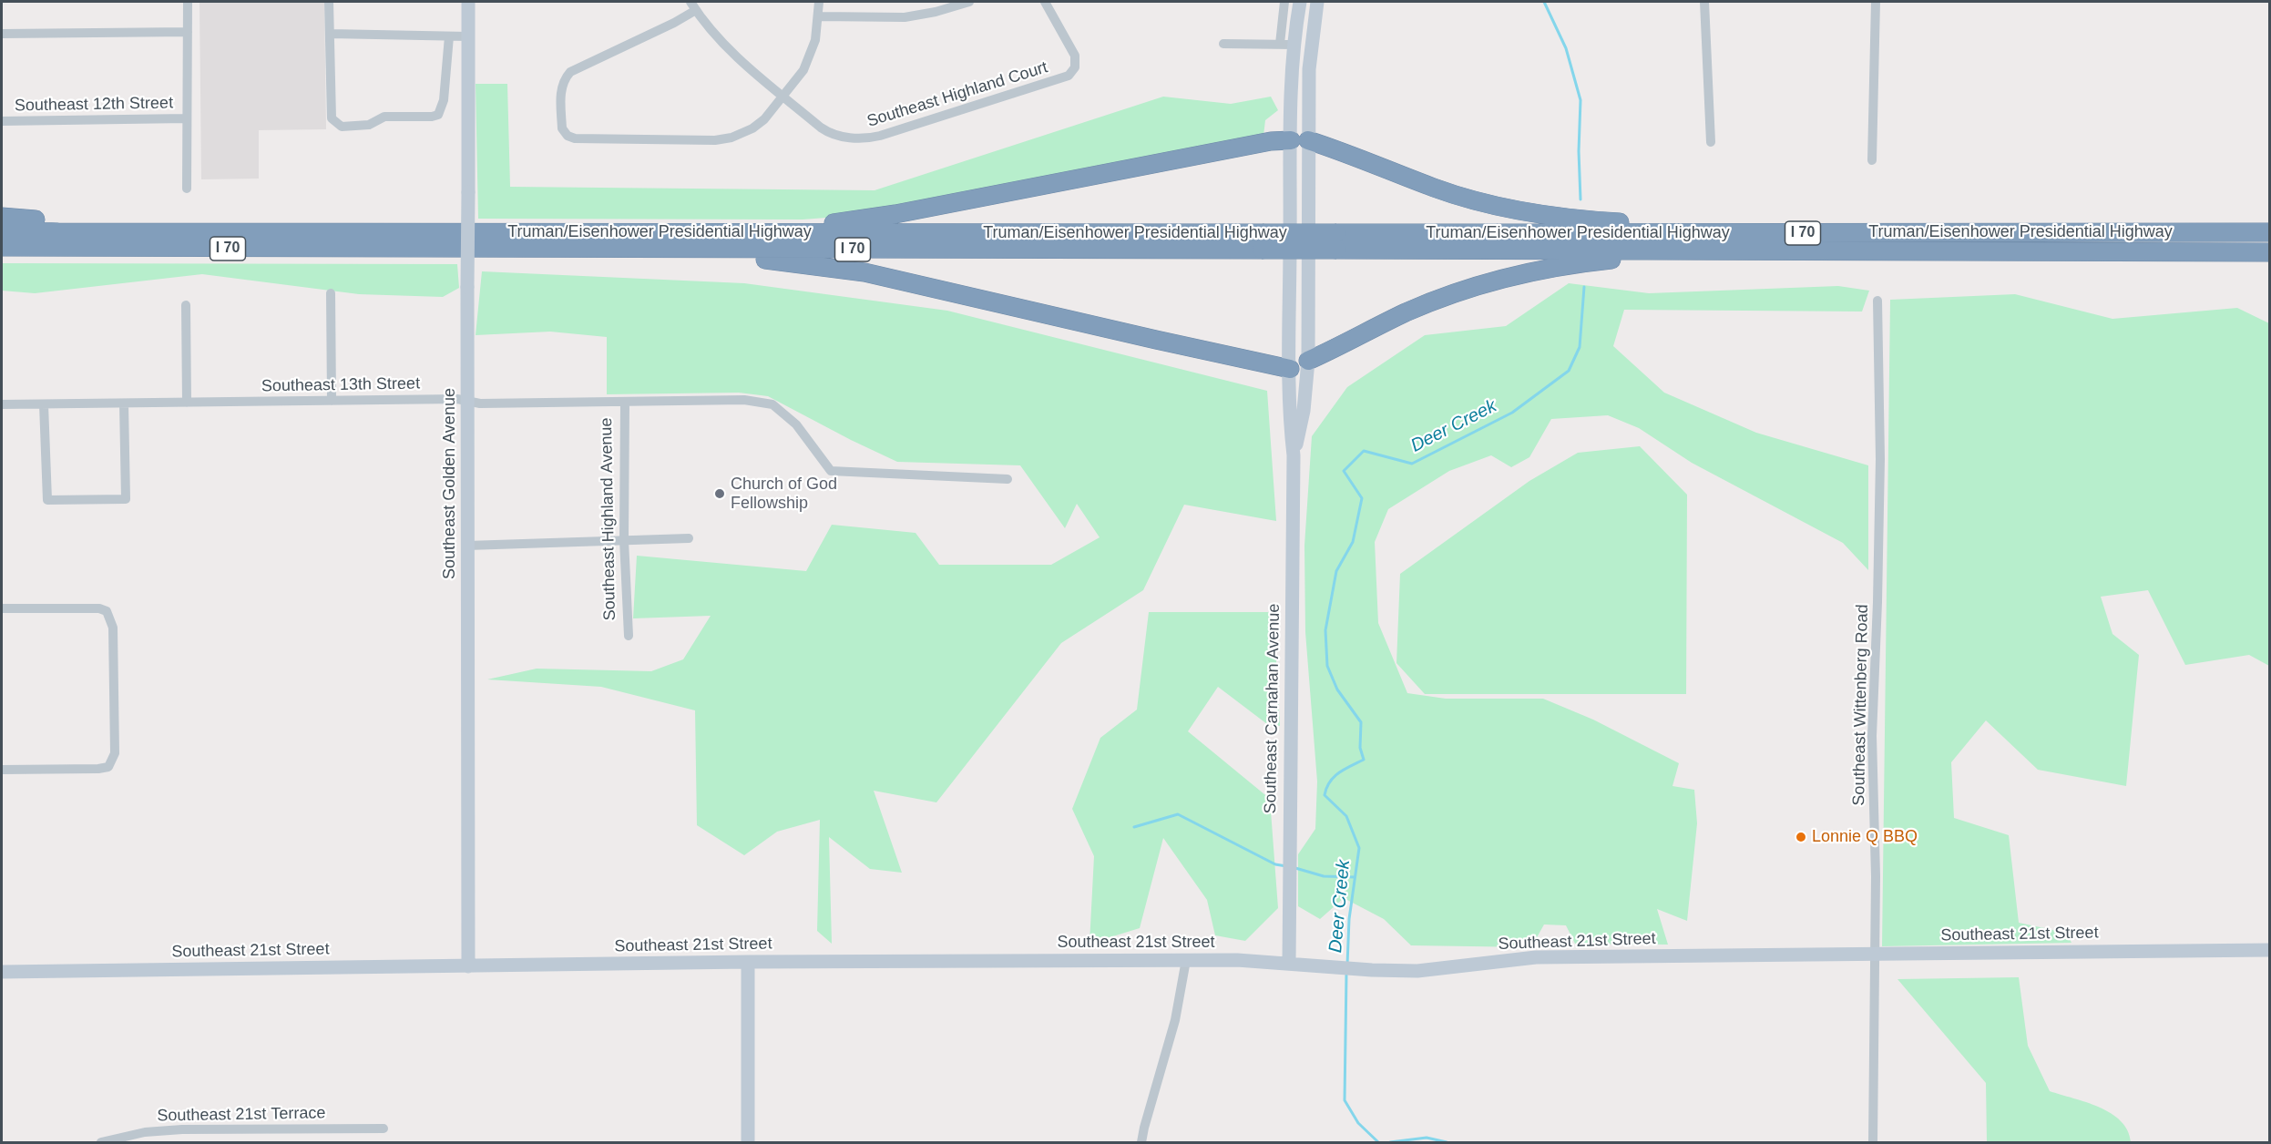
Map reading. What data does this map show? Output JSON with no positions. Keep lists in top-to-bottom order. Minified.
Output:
{"streets":{"highway":["Truman/Eisenhower Presidential Highway","I 70"],"street":["Southeast Highland Court","Southeast 12th Street","Southeast 13th Street","Southeast Golden Avenue","Southeast Highland Avenue","Southeast Wittenberg Road","Southeast Carnahan Avenue","Southeast 21st Street","Southeast 21st Terrace"]},"crossings":[["Southeast 13th Street","Southeast Golden Avenue"],["Southeast 13th Street","Southeast Highland Avenue"],["Southeast Golden Avenue","Southeast 21st Street"],["Southeast Wittenberg Road","Southeast 21st Street"],["Southeast Carnahan Avenue","Southeast 21st Street"]],"water":["Deer Creek"],"places":["Church of God Fellowship","Lonnie Q BBQ"]}
